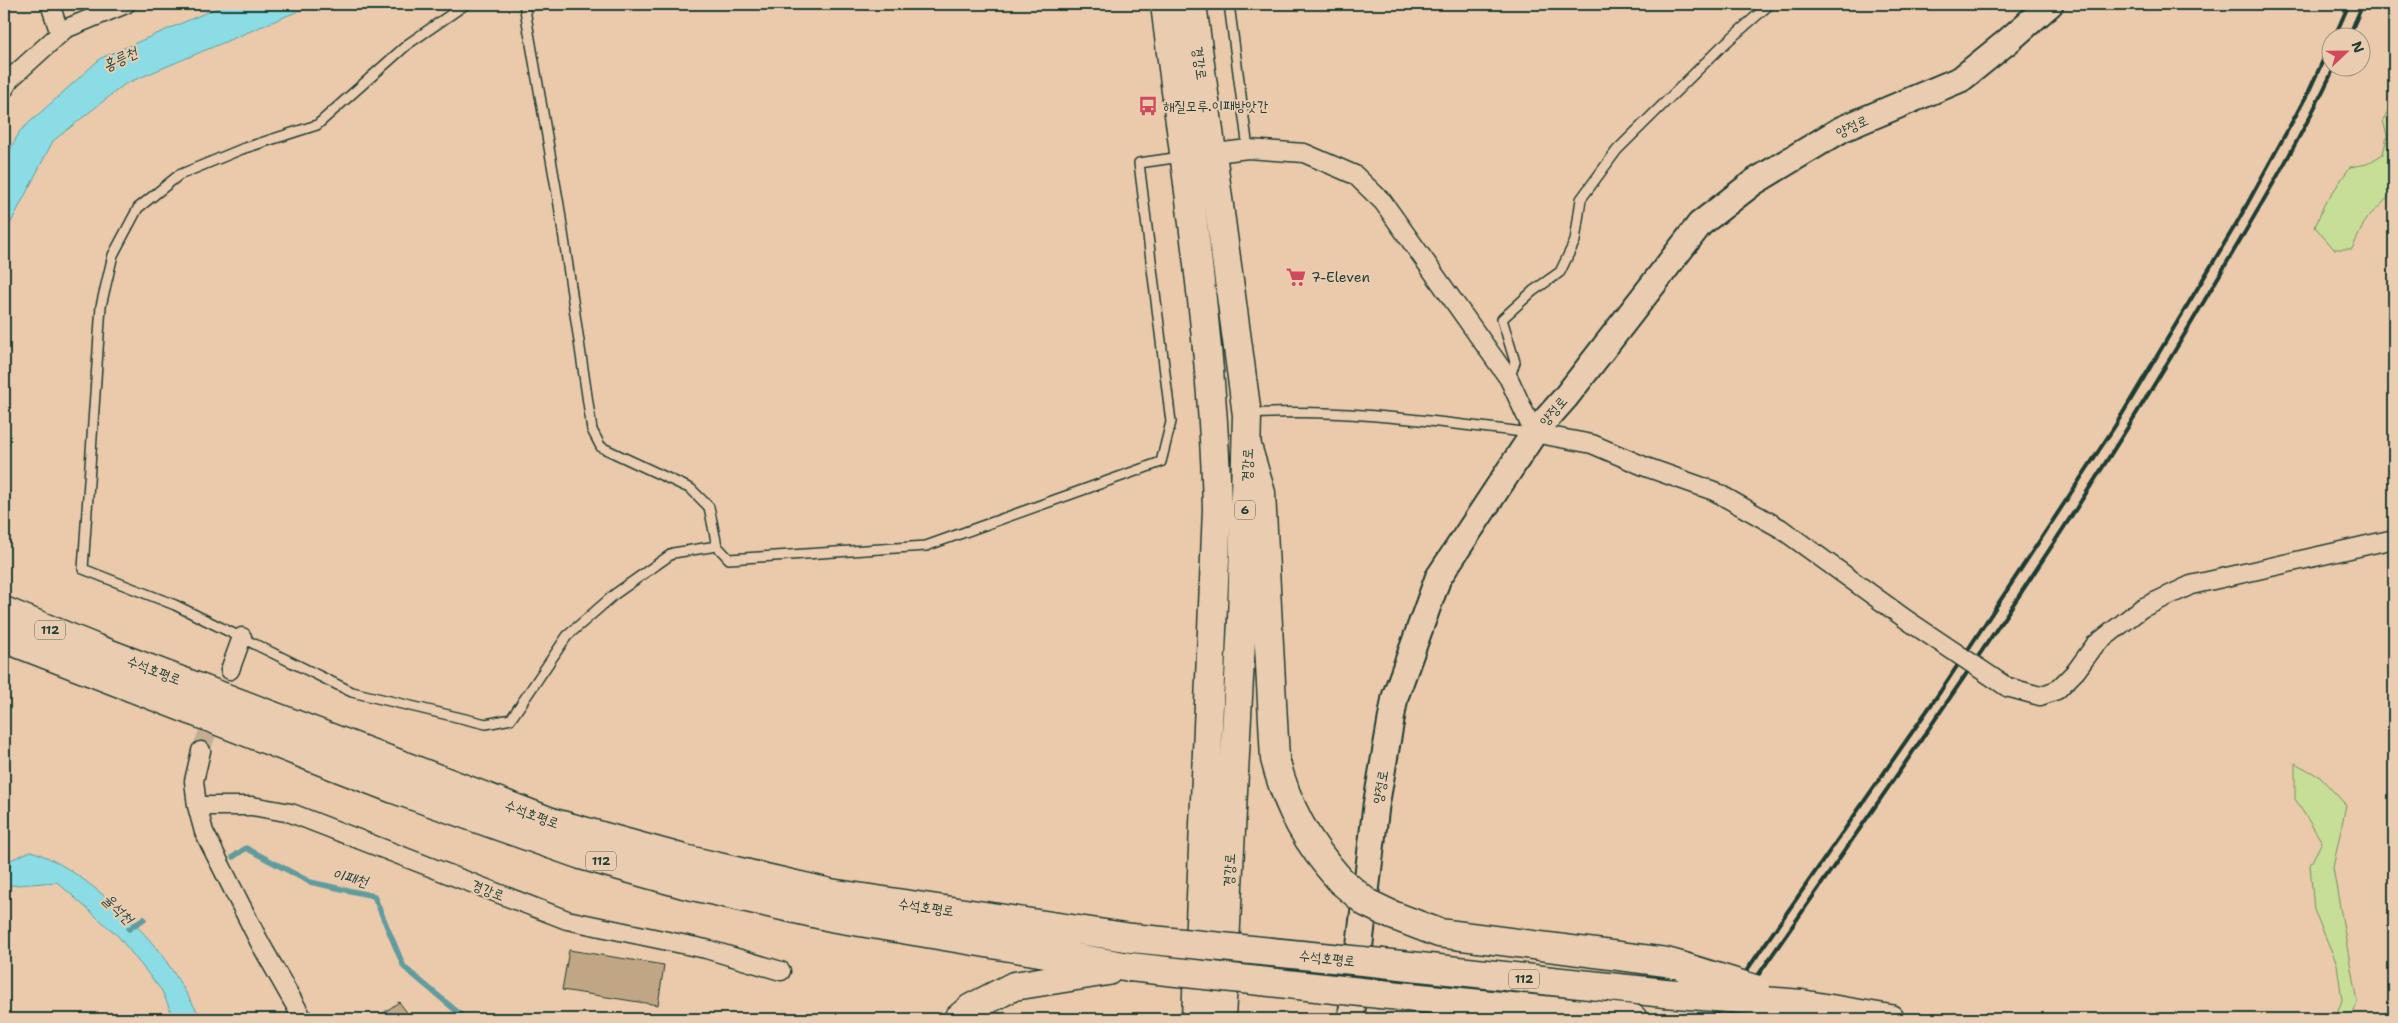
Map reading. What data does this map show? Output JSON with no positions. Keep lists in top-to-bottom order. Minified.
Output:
{"streets":{"main road":["경강로","양정로","6","112","수석호평로"]},"water":["홍릉천","이패천","율석천"],"places":{"bus stop":["해질모루.이패방앗간"],"supermarket":["7-Eleven"]},"north":"right"}
